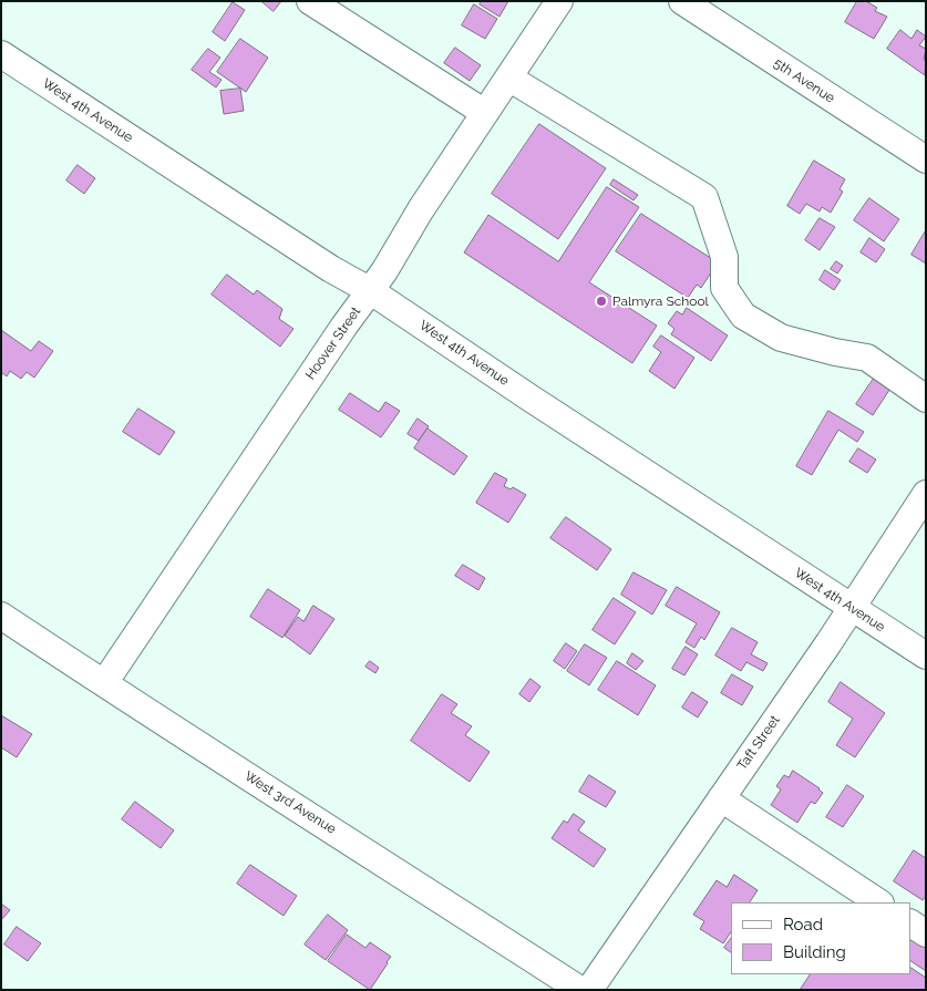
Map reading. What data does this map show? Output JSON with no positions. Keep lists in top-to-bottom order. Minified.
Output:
{"streets":{"street":["5th Avenue","West 4th Avenue","Hoover Street","Taft Street","West 3rd Avenue"]},"crossings":[["West 4th Avenue","Hoover Street"],["West 4th Avenue","Taft Street"],["Hoover Street","West 3rd Avenue"]],"places":["Palmyra School"],"legend":["Road","Building"]}
